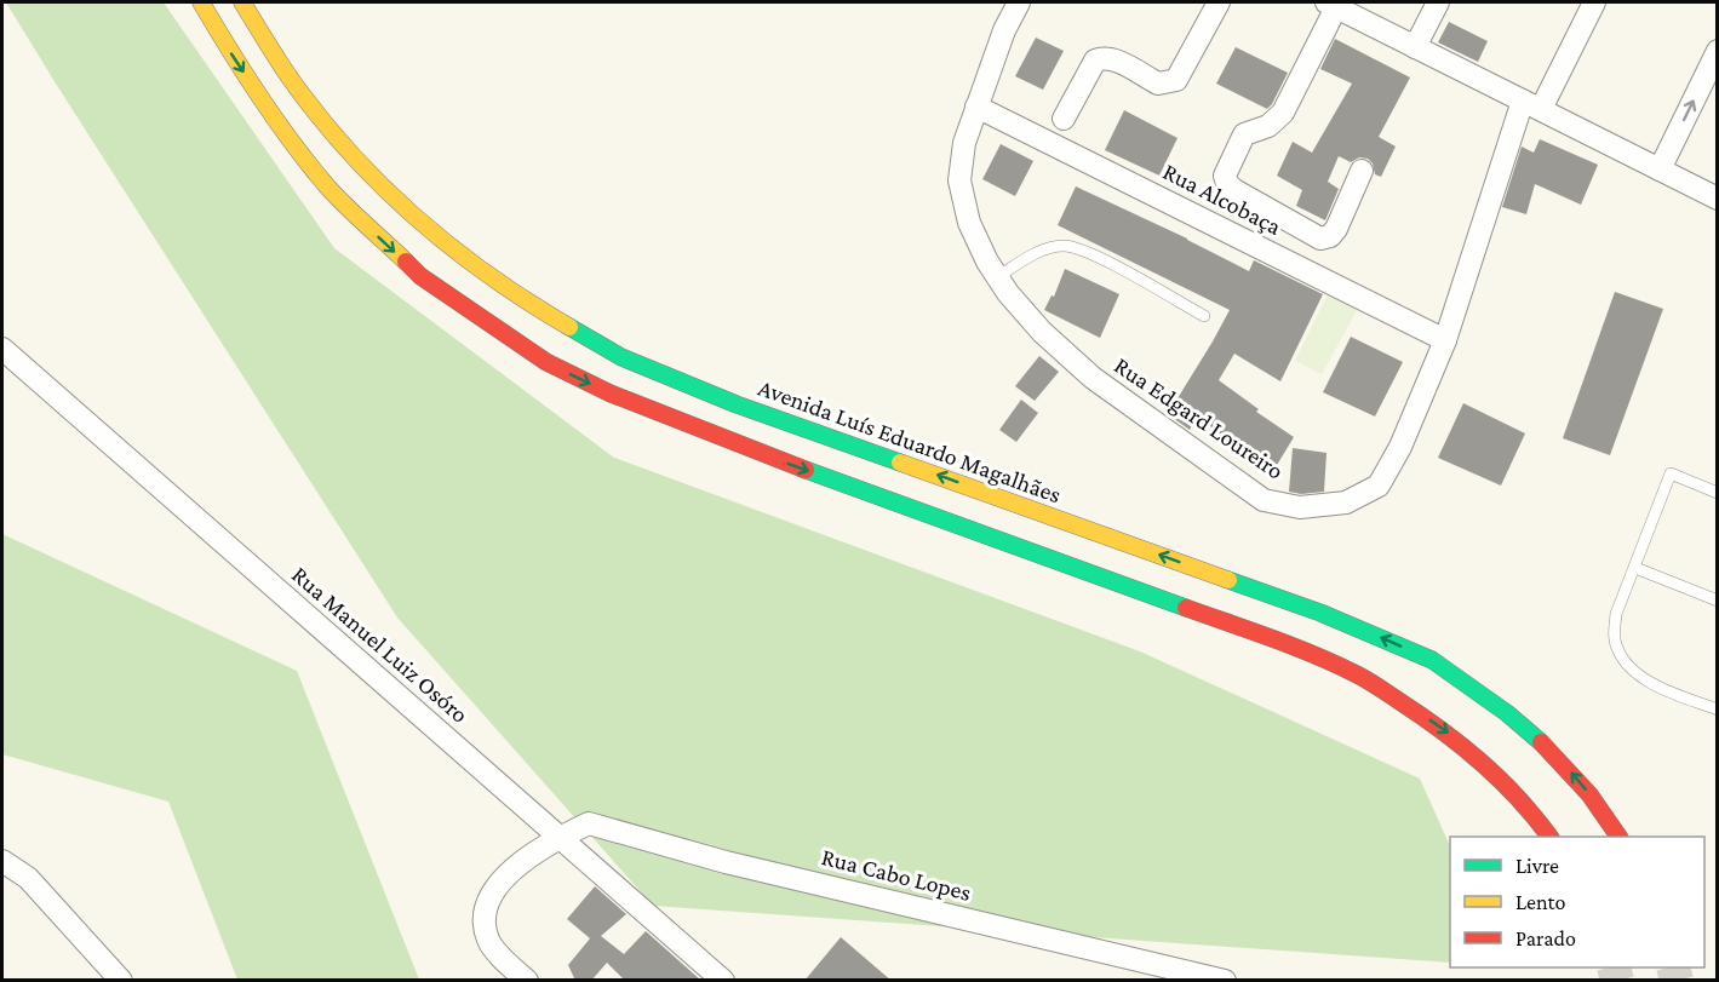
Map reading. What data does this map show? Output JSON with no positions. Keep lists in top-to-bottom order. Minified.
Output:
{"streets":{"main road":["Avenida Luís Eduardo Magalhães"],"street":["Rua Alcobaça","Rua Edgard Loureiro","Rua Manuel Luiz Osóro","Rua Cabo Lopes"]},"crossings":[["Rua Alcobaça","Rua Edgard Loureiro"],["Rua Manuel Luiz Osóro","Rua Cabo Lopes"]],"legend":["Livre","Lento","Parado"]}
